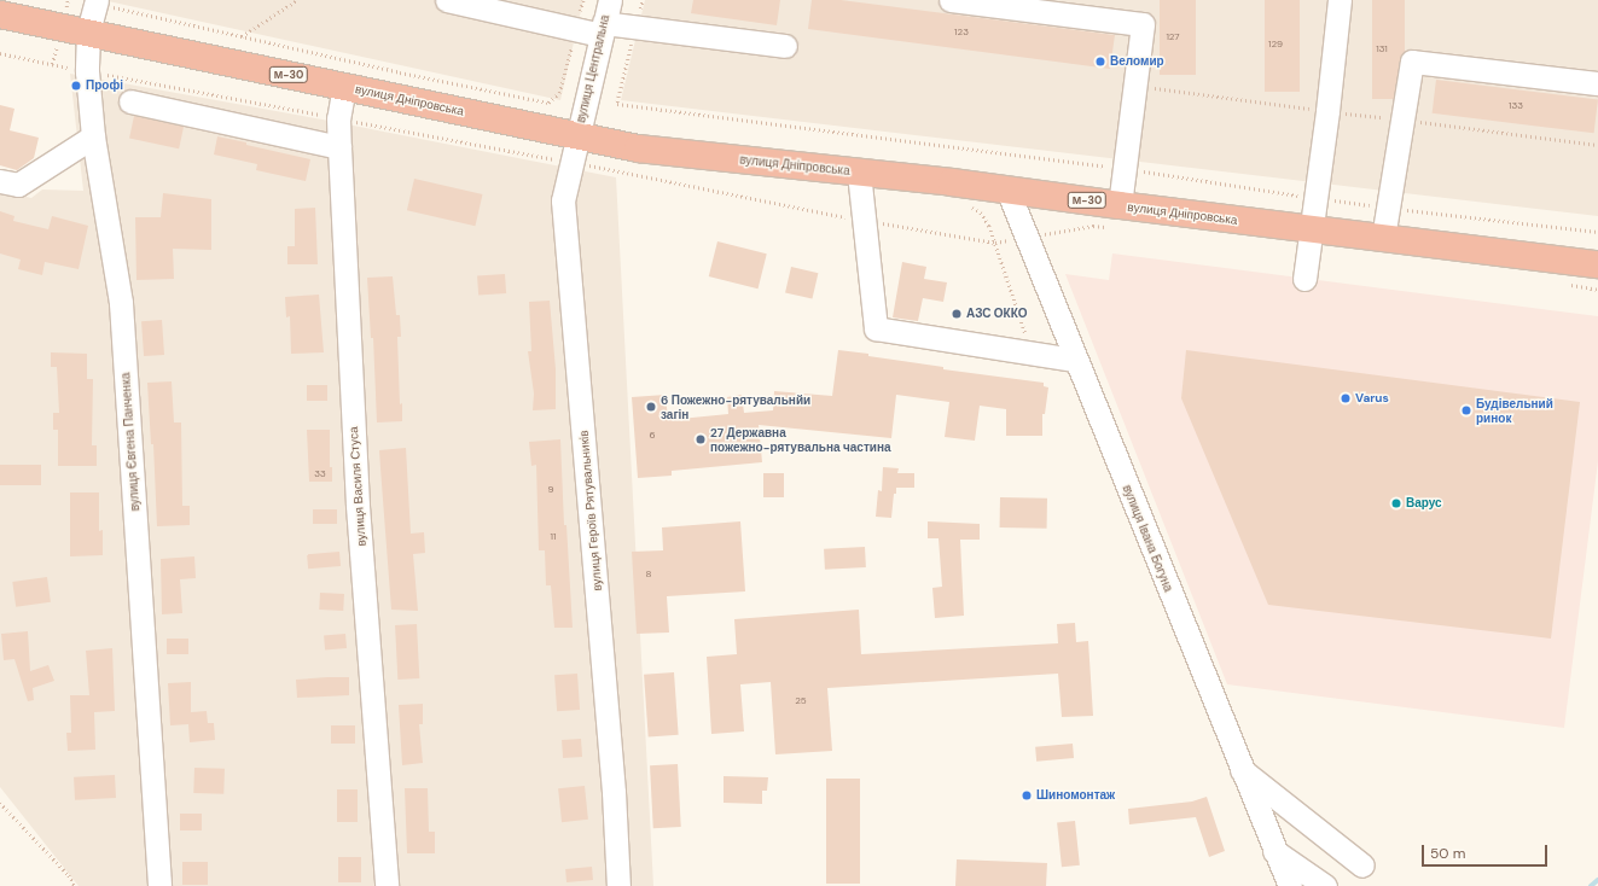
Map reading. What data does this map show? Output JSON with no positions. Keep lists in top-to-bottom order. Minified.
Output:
{"streets":{"highway":["М-30","вулиця Дніпровська"],"street":["вулиця Центральна","вулиця Євгена Панченка","вулиця Василя Стуса","вулиця Героїв Рятувальників","вулиця Івана Богуна"]},"crossings":[["вулиця Центральна","вулиця Дніпровська"],["вулиця Центральна","вулиця Героїв Рятувальників"],["вулиця Дніпровська","вулиця Євгена Панченка"],["вулиця Дніпровська","вулиця Василя Стуса"],["вулиця Дніпровська","вулиця Героїв Рятувальників"],["вулиця Дніпровська","вулиця Івана Богуна"]],"places":["Веломир","Профі","АЗС ОККО","Varus","6 Пожежно-рятувальнйи загін","Будівельний ринок","27 Державна пожежно-рятувальна частина","Варус","Шиномонтаж"],"house_numbers":["123","127","129","131","133","6","33","9","11","8","25"],"scale_bar":"50 m"}
